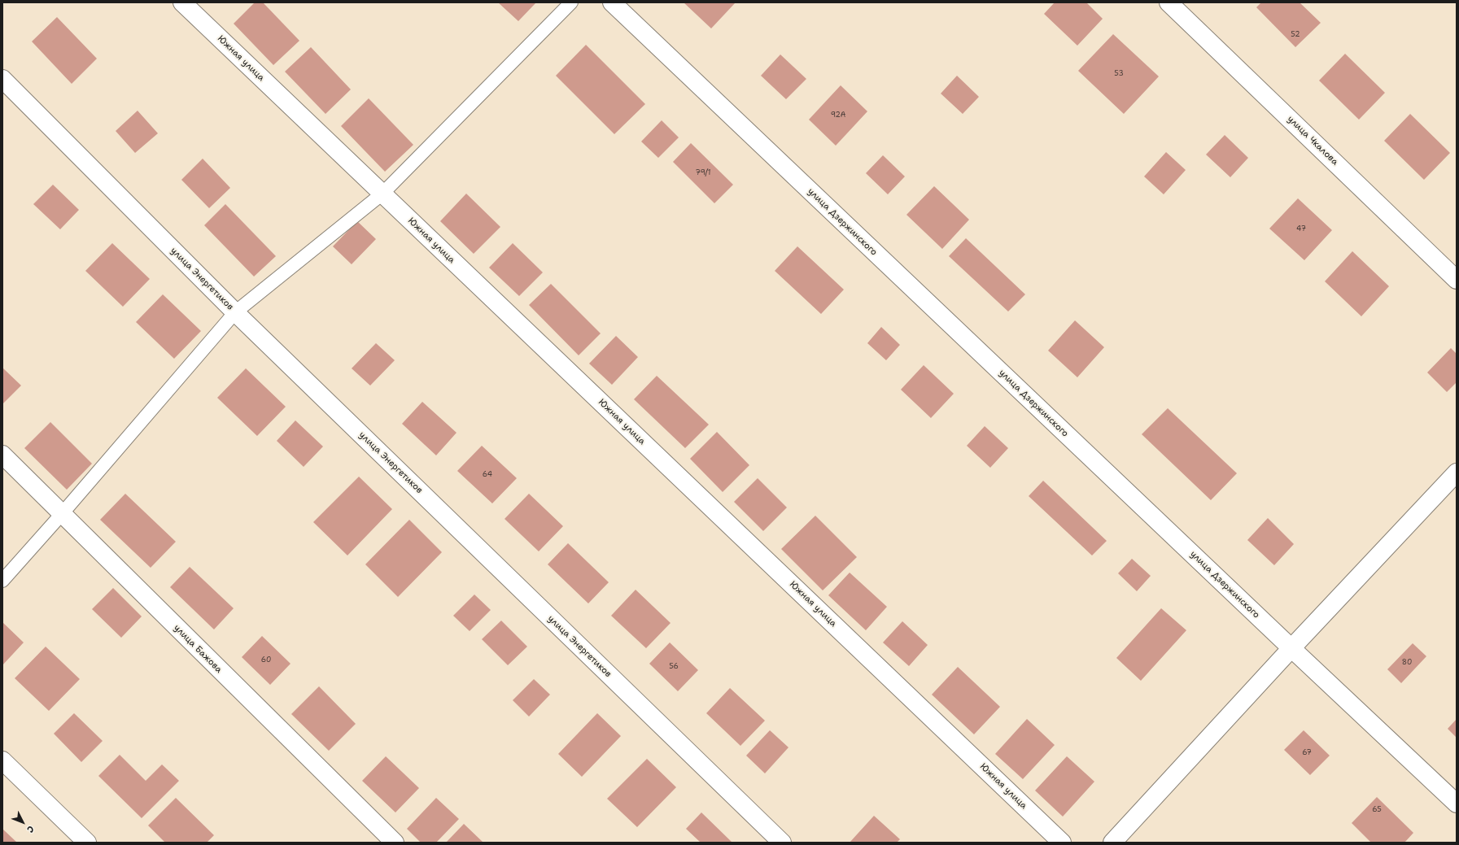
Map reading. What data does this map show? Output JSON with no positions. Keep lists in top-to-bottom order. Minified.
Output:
{"streets":{"street":["Южная улица","улица Чкалова","улица Дзержинского","улица Энергетиков","улица Бажова"]},"house_numbers":["52","53","92А","79/1","47","64","60","80","56","67","65"],"north":"bottom right"}
